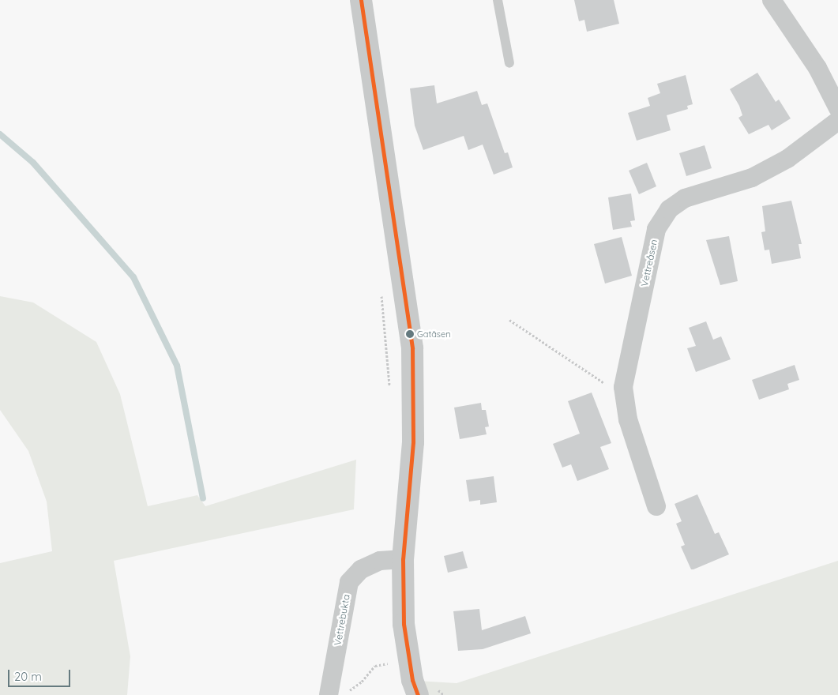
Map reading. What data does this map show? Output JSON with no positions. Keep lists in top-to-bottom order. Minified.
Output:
{"streets":{"street":["Vettreåsen","Vettrebukta"]},"places":["Gatåsen"],"scale_bar":"20 m"}
